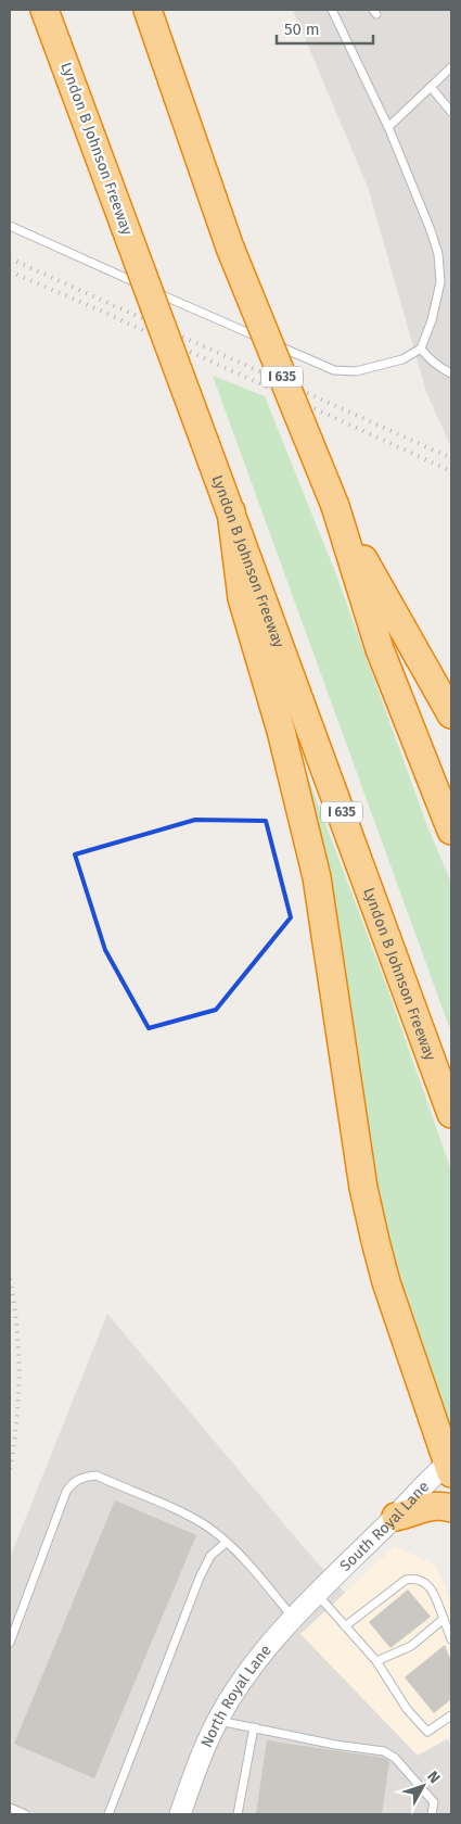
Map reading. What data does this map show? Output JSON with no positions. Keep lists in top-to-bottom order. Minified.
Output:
{"streets":{"highway":["Lyndon B Johnson Freeway","I 635"],"main road":["South Royal Lane","North Royal Lane"]},"crossings":[["South Royal Lane","North Royal Lane"]],"scale_bar":"50 m","north":"top right"}
